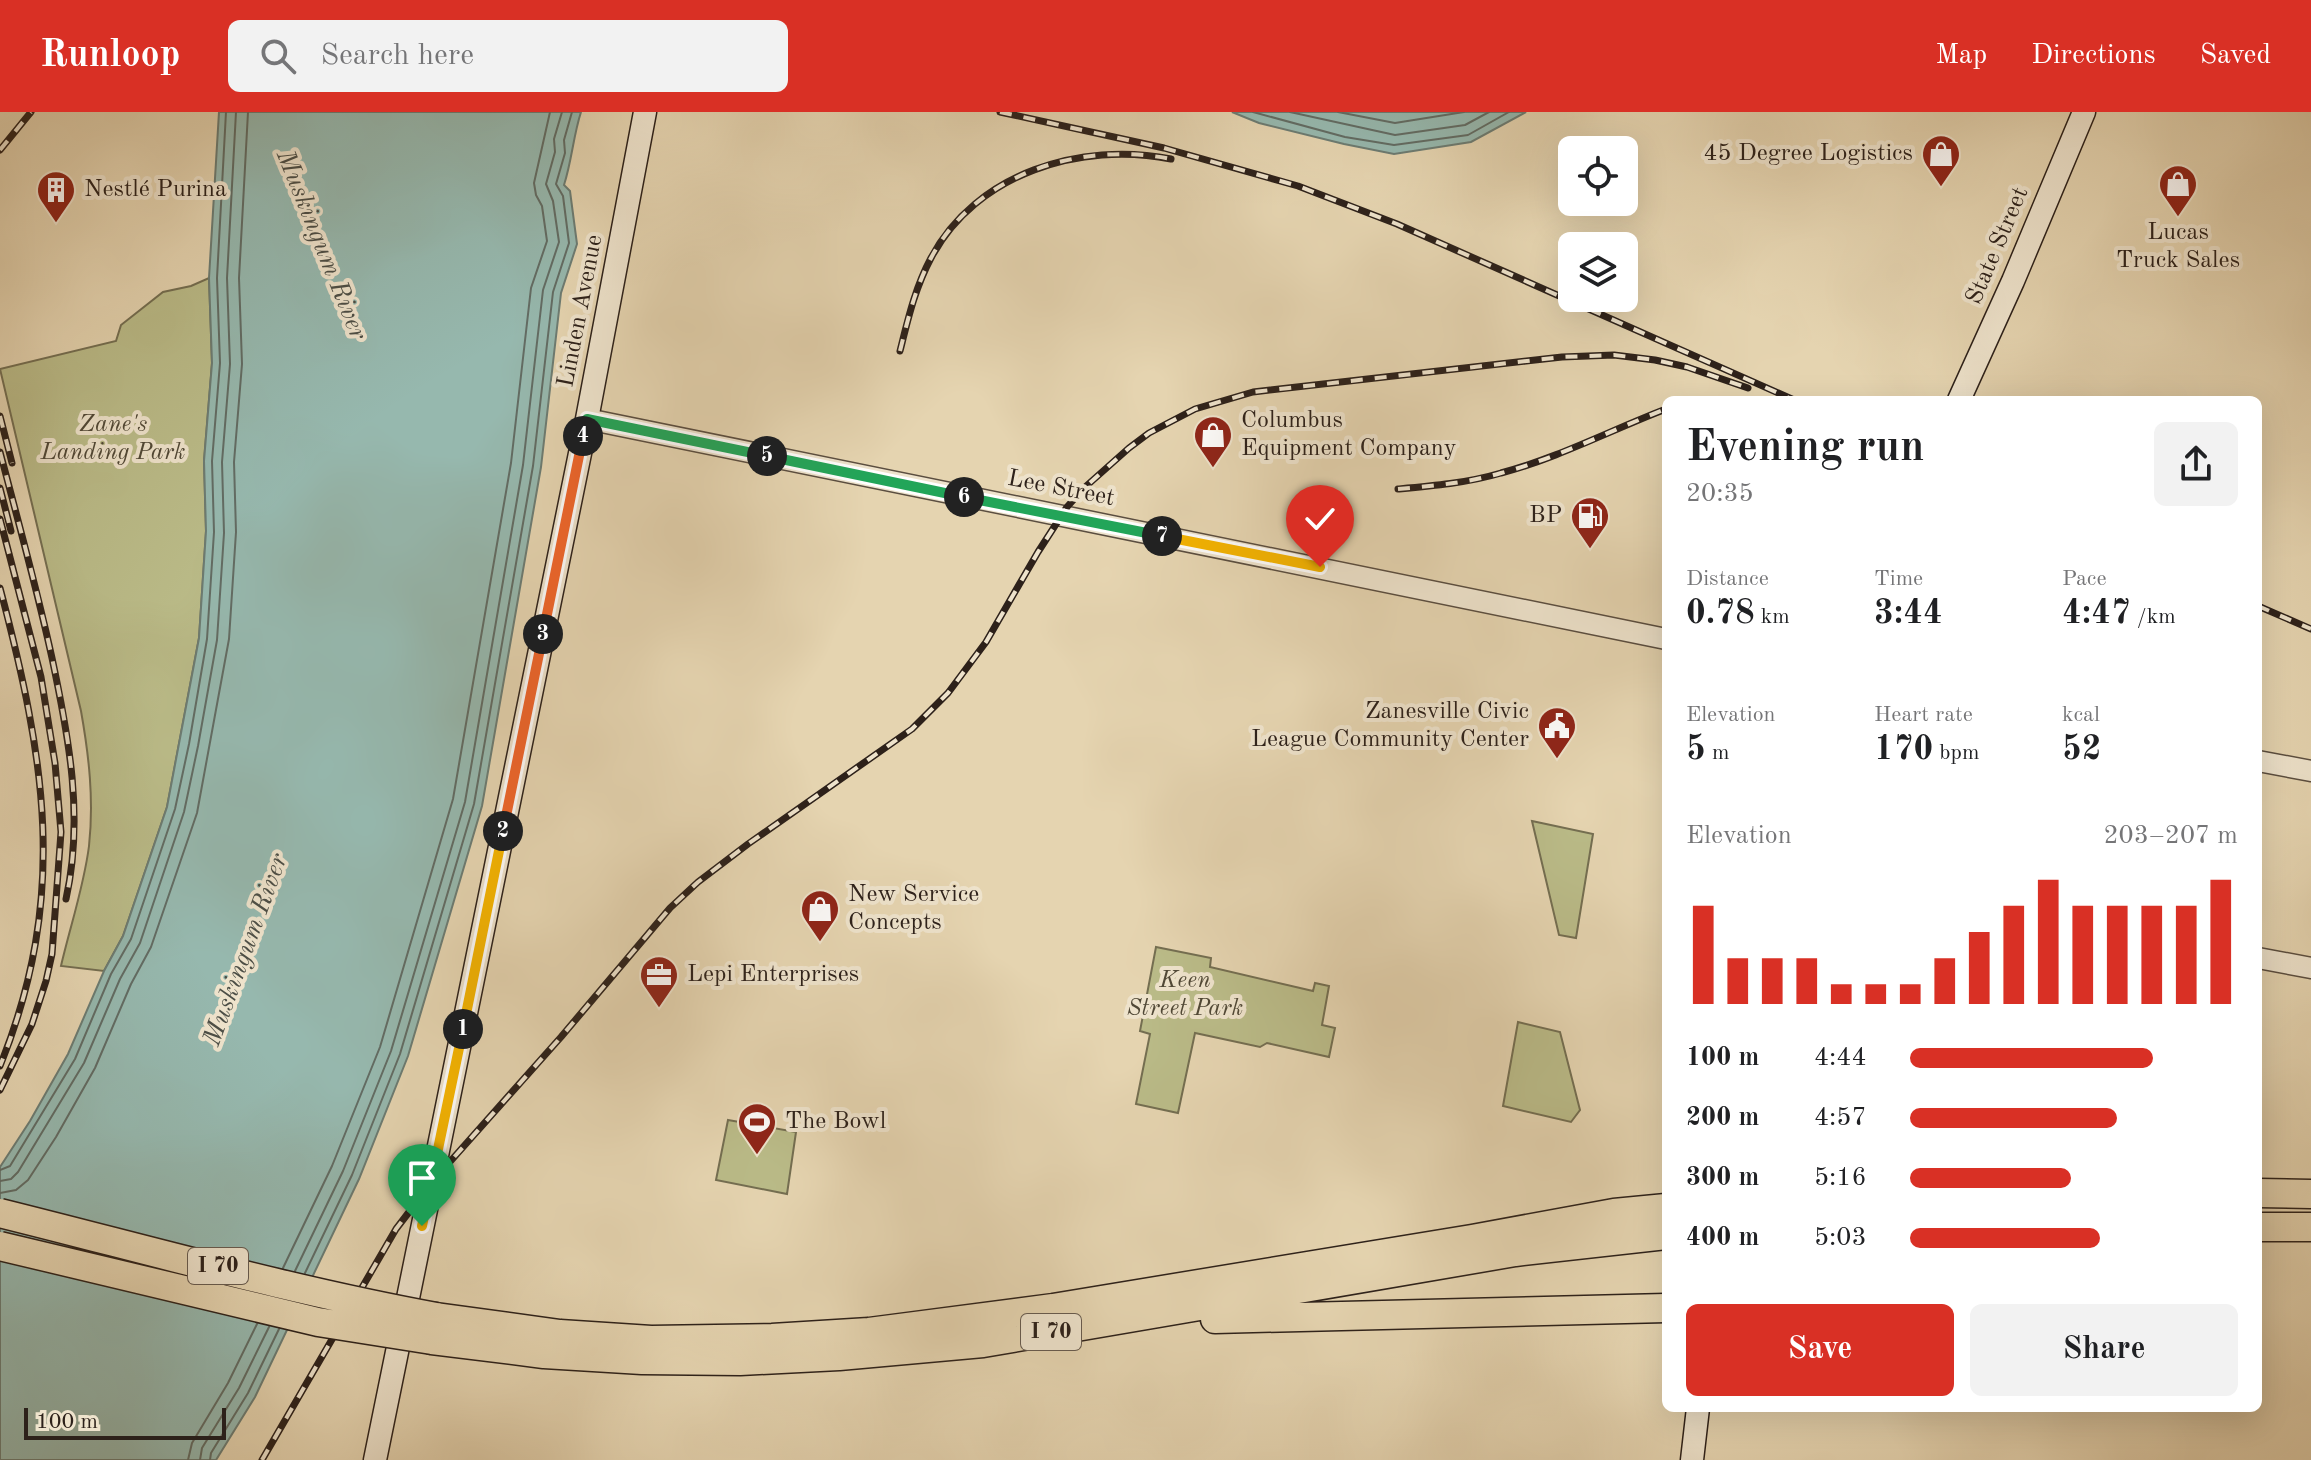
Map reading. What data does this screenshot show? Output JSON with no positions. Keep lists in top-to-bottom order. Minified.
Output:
{"streets":{"highway":["I 70"],"main road":["State Street","Linden Avenue"],"street":["Lee Street"]},"crossings":[["Linden Avenue","Lee Street"]],"water":["Muskingum River"],"parks":["Zane's Landing Park","Keen Street Park"],"places":{"shop":["45 Degree Logistics","Lucas Truck Sales","Columbus Equipment Company","New Service Concepts"],"building":["Nestlé Purina"],"fuel station":["BP"],"public building":["Zanesville Civic League Community Center"],"office":["Lepi Enterprises"],"sports":["The Bowl"]},"scale_bar":"100 m","page":{"header":"Runloop","search":"Search here","nav":["Map","Directions","Saved"],"heading":["Evening run","20:35"],"pins":["4","5","6","7","3","2","1"],"stats":[["Distance","0.78 km"],["Time","3:44"],["Pace","4:47 /km"],["Elevation","5 m"],["Heart rate","170 bpm"],["kcal","52"]],"chart":["Elevation","203–207 m"],"list":[{"name":"100 m","note":"4:44"},{"name":"200 m","note":"4:57"},{"name":"300 m","note":"5:16"},{"name":"400 m","note":"5:03"}],"buttons":["Save","Share"],"scale":"100 m"}}
